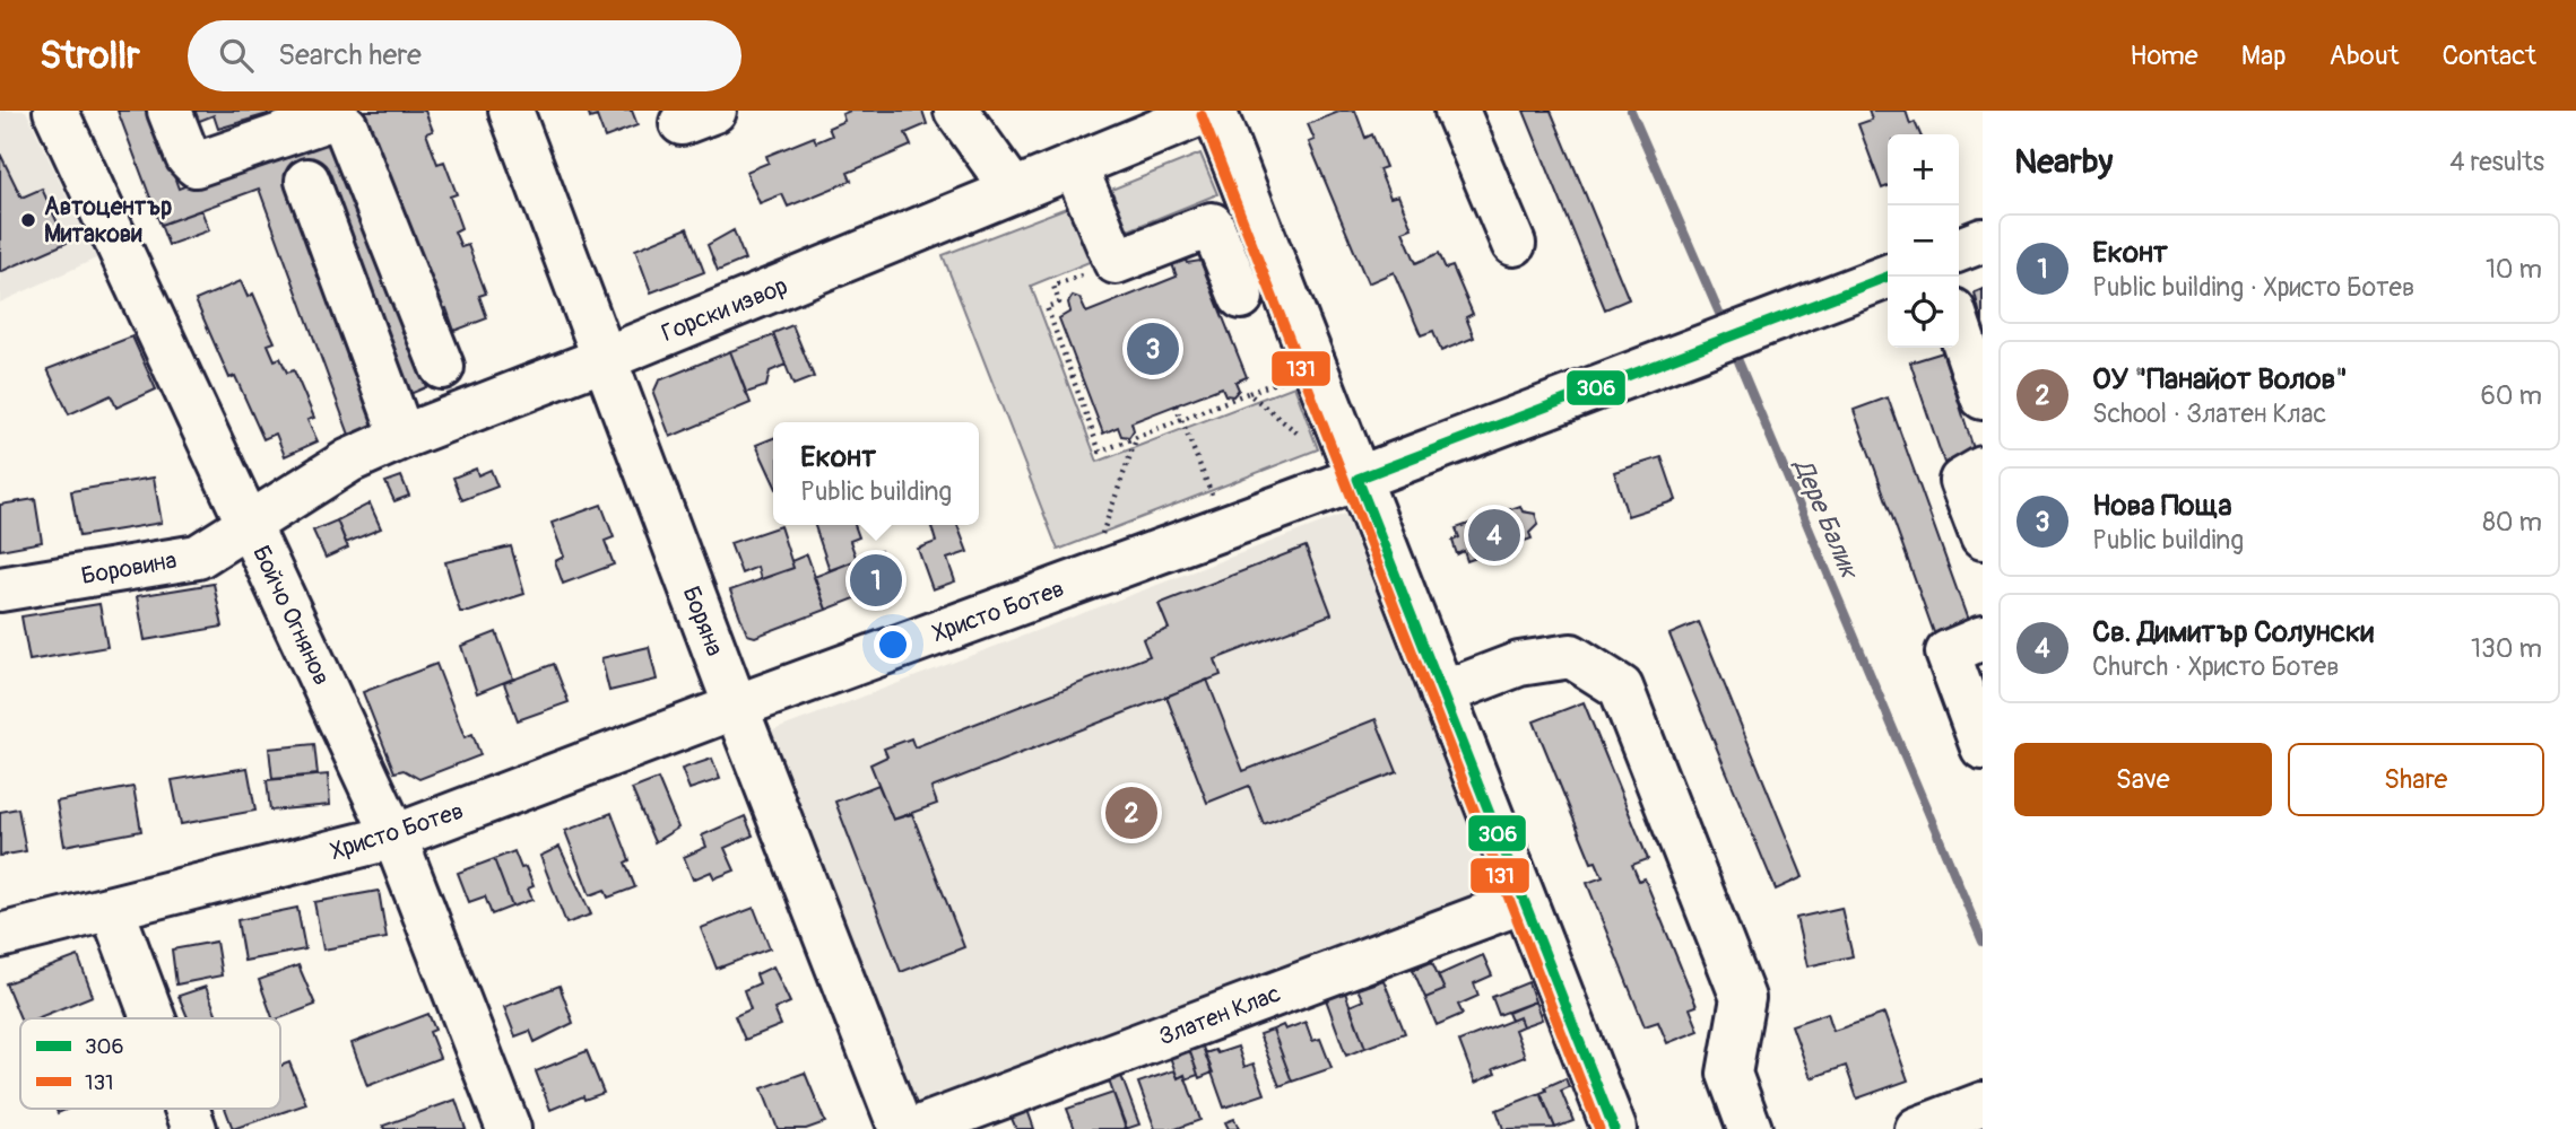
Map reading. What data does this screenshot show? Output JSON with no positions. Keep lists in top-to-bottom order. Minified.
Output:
{"streets":{"street":["Горски извор","Боровина","Христо Ботев","Бойчо Огнянов","Боряна","Златен Клас"]},"crossings":[["Горски извор","Боровина"],["Горски извор","Бойчо Огнянов"],["Горски извор","Боряна"],["Боровина","Бойчо Огнянов"],["Христо Ботев","Бойчо Огнянов"],["Христо Ботев","Боряна"]],"water":["Дере Балик"],"places":["Автоцентър Митакови"],"lines":["transit line 131","transit line 306"],"legend":["306","131"],"page":{"header":"Strollr","search":"Search here","nav":["Home","Map","About","Contact"],"heading":["Nearby","4 results"],"map_buttons":["+","−"],"list":[{"mark":"1","name":"Еконт","note":"Public building · Христо Ботев","value":"10 m"},{"mark":"2","name":"ОУ \"Панайот Волов\"","note":"School · Златен Клас","value":"60 m"},{"mark":"3","name":"Нова Поща","note":"Public building","value":"80 m"},{"mark":"4","name":"Св. Димитър Солунски","note":"Church · Христо Ботев","value":"130 m"}],"pins":["3","4","1","2"],"popup":["Еконт","Public building"],"buttons":["Save","Share"]}}
